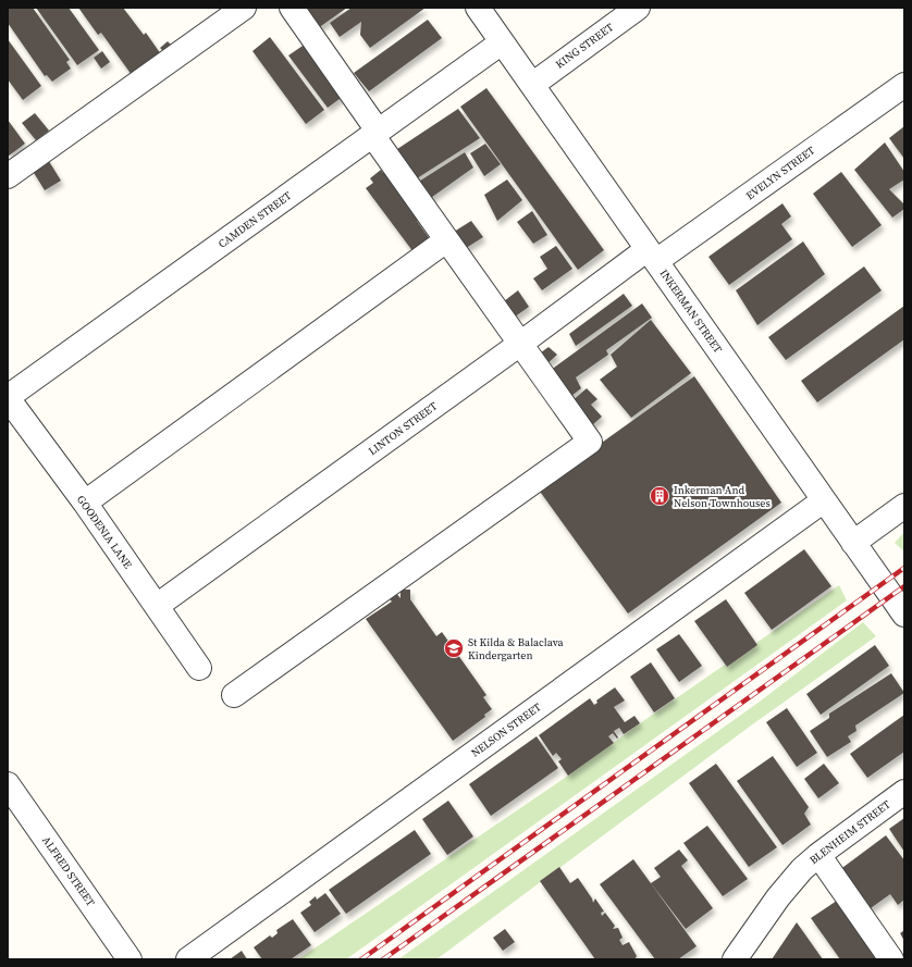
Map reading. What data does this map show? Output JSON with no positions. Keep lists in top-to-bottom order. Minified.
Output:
{"streets":{"street":["KING STREET","EVELYN STREET","CAMDEN STREET","INKERMAN STREET","LINTON STREET","GOODENIA LANE","NELSON STREET","BLENHEIM STREET","ALFRED STREET"]},"crossings":[["KING STREET","INKERMAN STREET"],["EVELYN STREET","INKERMAN STREET"],["EVELYN STREET","LINTON STREET"],["CAMDEN STREET","INKERMAN STREET"],["CAMDEN STREET","GOODENIA LANE"],["INKERMAN STREET","LINTON STREET"],["INKERMAN STREET","NELSON STREET"],["LINTON STREET","GOODENIA LANE"]],"places":{"building":["Inkerman And Nelson Townhouses"],"school or university":["St Kilda & Balaclava Kindergarten"]}}
